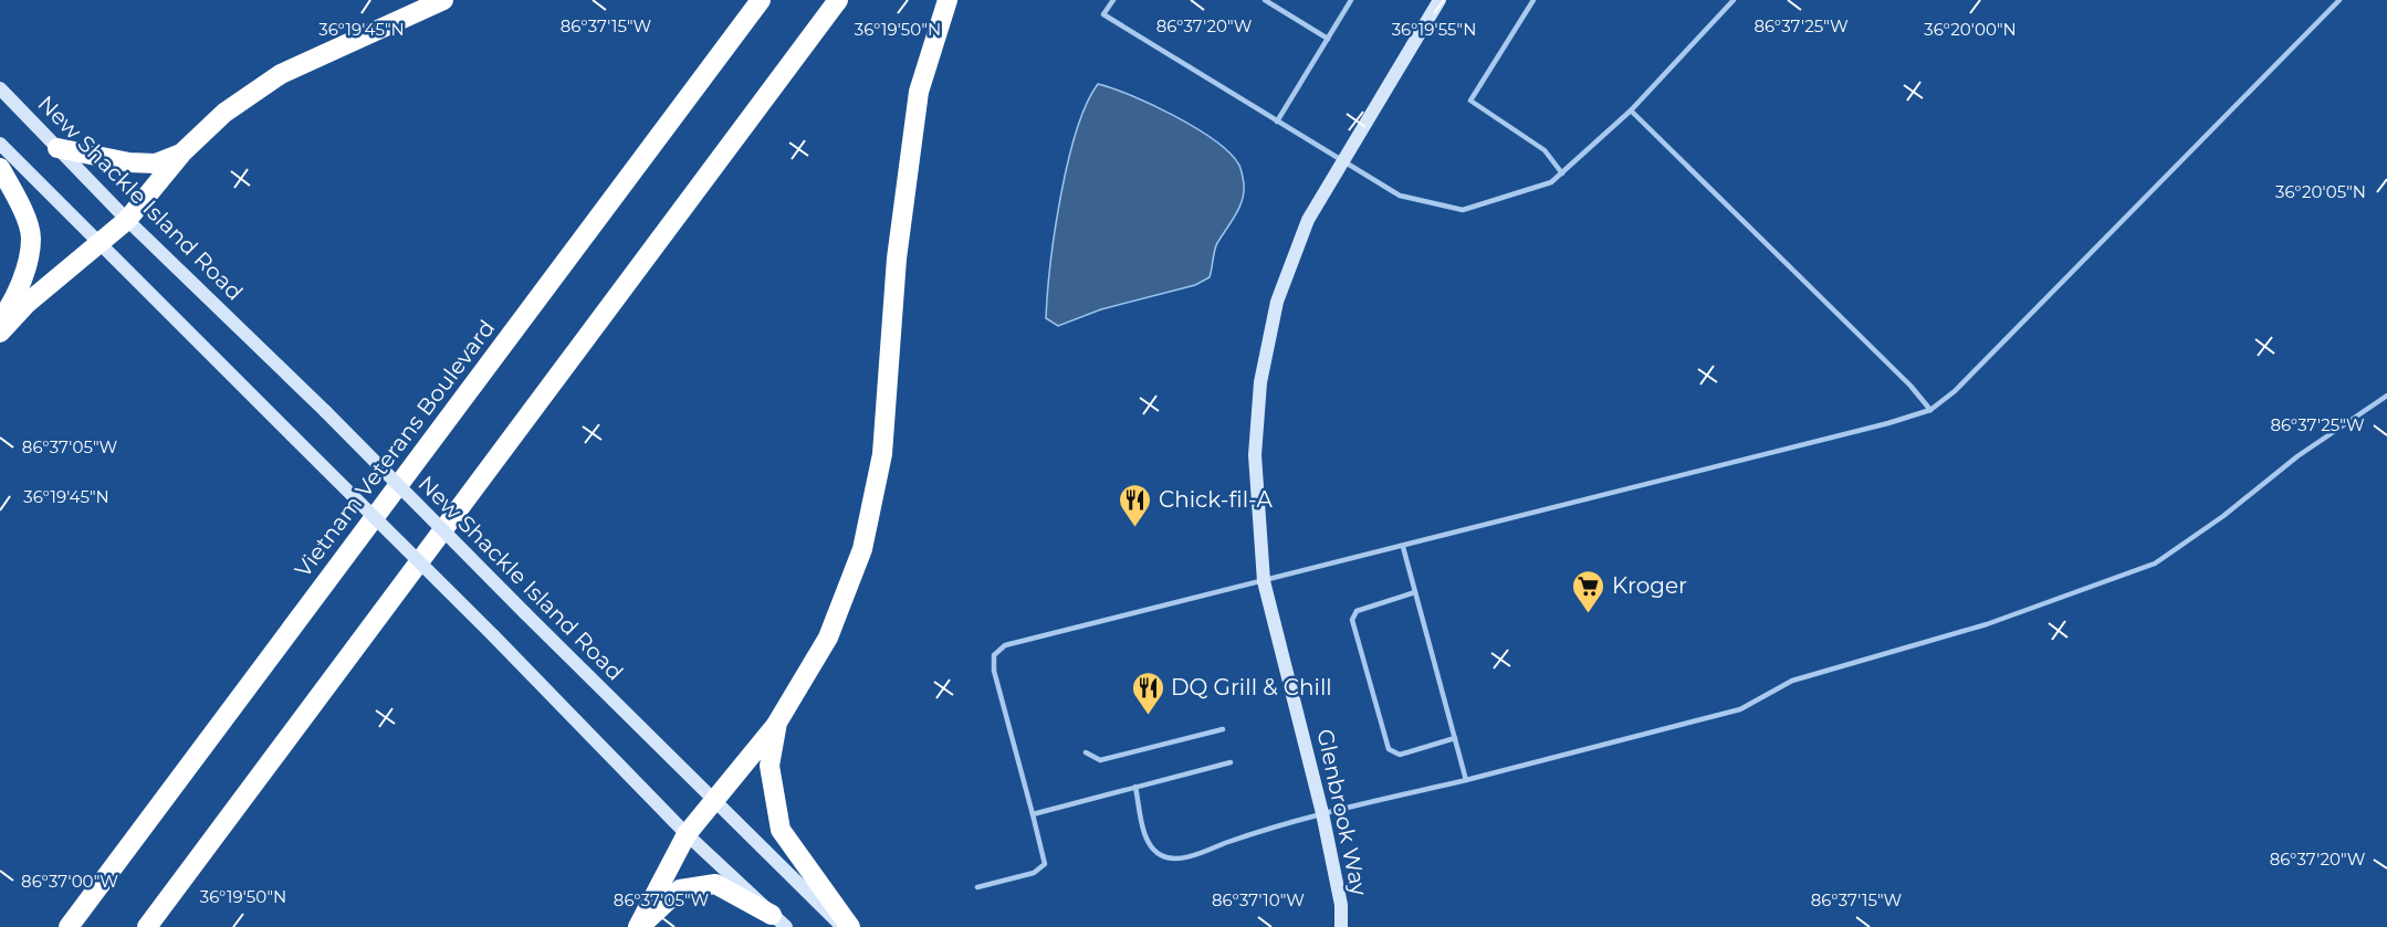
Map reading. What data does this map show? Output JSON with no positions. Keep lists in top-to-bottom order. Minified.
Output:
{"streets":{"highway":["Vietnam Veterans Boulevard"],"main road":["New Shackle Island Road","Glenbrook Way"]},"places":{"restaurant":["Chick-fil-A","DQ Grill & Chill"],"supermarket":["Kroger"]},"coordinates":["86°37'15\"W","86°37'20\"W","86°37'25\"W","36°19'50\"N","36°19'55\"N","36°20'00\"N","36°19'45\"N","36°20'05\"N","86°37'05\"W","86°37'00\"W","86°37'10\"W"]}
